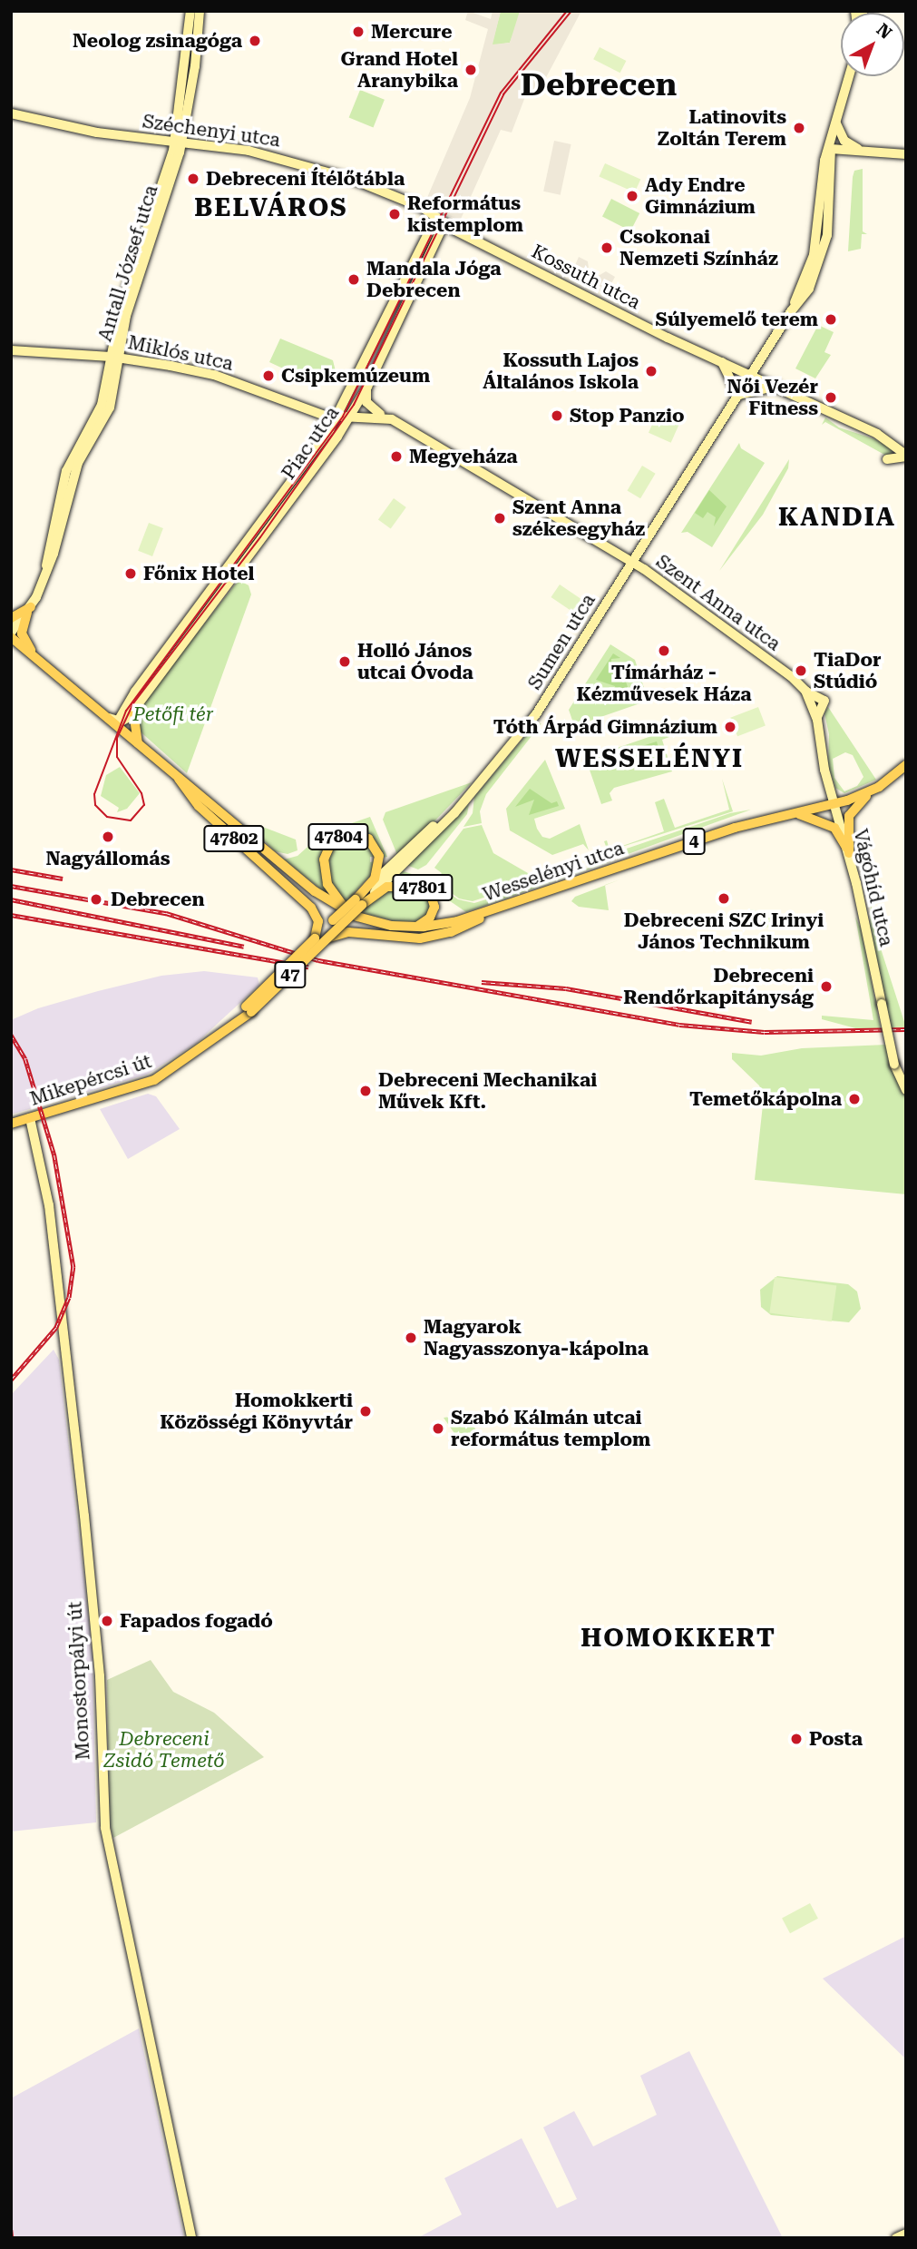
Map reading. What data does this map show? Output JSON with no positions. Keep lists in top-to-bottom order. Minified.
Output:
{"streets":{"main road":["47804","47802","4","Wesselényi utca","47801","47","Mikepércsi út"],"street":["Széchenyi utca","Antall József utca","Kossuth utca","Miklós utca","Piac utca","Szent Anna utca","Sumen utca","Vágóhíd utca","Monostorpályi út"]},"crossings":[["Széchenyi utca","Antall József utca"],["Széchenyi utca","Kossuth utca"],["Széchenyi utca","Piac utca"],["Antall József utca","Miklós utca"],["Antall József utca","4"],["Kossuth utca","Piac utca"],["Kossuth utca","Sumen utca"],["Miklós utca","Piac utca"],["Miklós utca","Szent Anna utca"],["Piac utca","Szent Anna utca"],["Szent Anna utca","Sumen utca"],["Szent Anna utca","Vágóhíd utca"],["Sumen utca","47804"],["Sumen utca","47801"],["Sumen utca","47"],["47804","Wesselényi utca"],["47804","47801"],["47804","47"],["47802","Wesselényi utca"],["47802","47"],["4","Wesselényi utca"],["4","Vágóhíd utca"],["Wesselényi utca","47801"],["Wesselényi utca","Vágóhíd utca"],["47801","47"],["47","Mikepércsi út"],["Mikepércsi út","Monostorpályi út"]],"districts":["Debrecen","BELVÁROS","KANDIA","WESSELÉNYI","HOMOKKERT"],"parks":["Petőfi tér","Debreceni Zsidó Temető"],"places":["Mercure","Neolog zsinagóga","Grand Hotel Aranybika","Latinovits Zoltán Terem","Debreceni Ítélőtábla","Ady Endre Gimnázium","Református kistemplom","Csokonai Nemzeti Színház","Mandala Jóga Debrecen","Súlyemelő terem","Kossuth Lajos Általános Iskola","Csipkemúzeum","Női Vezér Fitness","Stop Panzio","Megyeháza","Szent Anna székesegyház","Főnix Hotel","Tímárház - Kézművesek Háza","Holló János utcai Óvoda","TiaDor Stúdió","Tóth Árpád Gimnázium","Nagyállomás","Debreceni SZC Irinyi János Technikum","Debrecen","Debreceni Rendőrkapitányság","Debreceni Mechanikai Művek Kft.","Temetőkápolna","Magyarok Nagyasszonya-kápolna","Homokkerti Közösségi Könyvtár","Szabó Kálmán utcai református templom","Fapados fogadó","Posta"],"north":"top right"}
